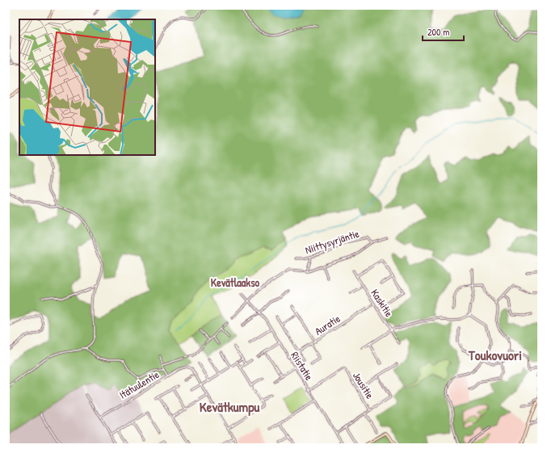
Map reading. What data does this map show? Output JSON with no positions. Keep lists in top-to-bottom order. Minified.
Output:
{"streets":{"street":["Niittysyrjäntie","Kaskitie","Auratie","Riistatie","Itätuulentie","Jousitie"]},"crossings":[["Kaskitie","Auratie"],["Auratie","Riistatie"],["Riistatie","Jousitie"]],"districts":["Kevätlaakso","Toukovuori","Kevätkumpu"],"scale_bar":"200 m"}
